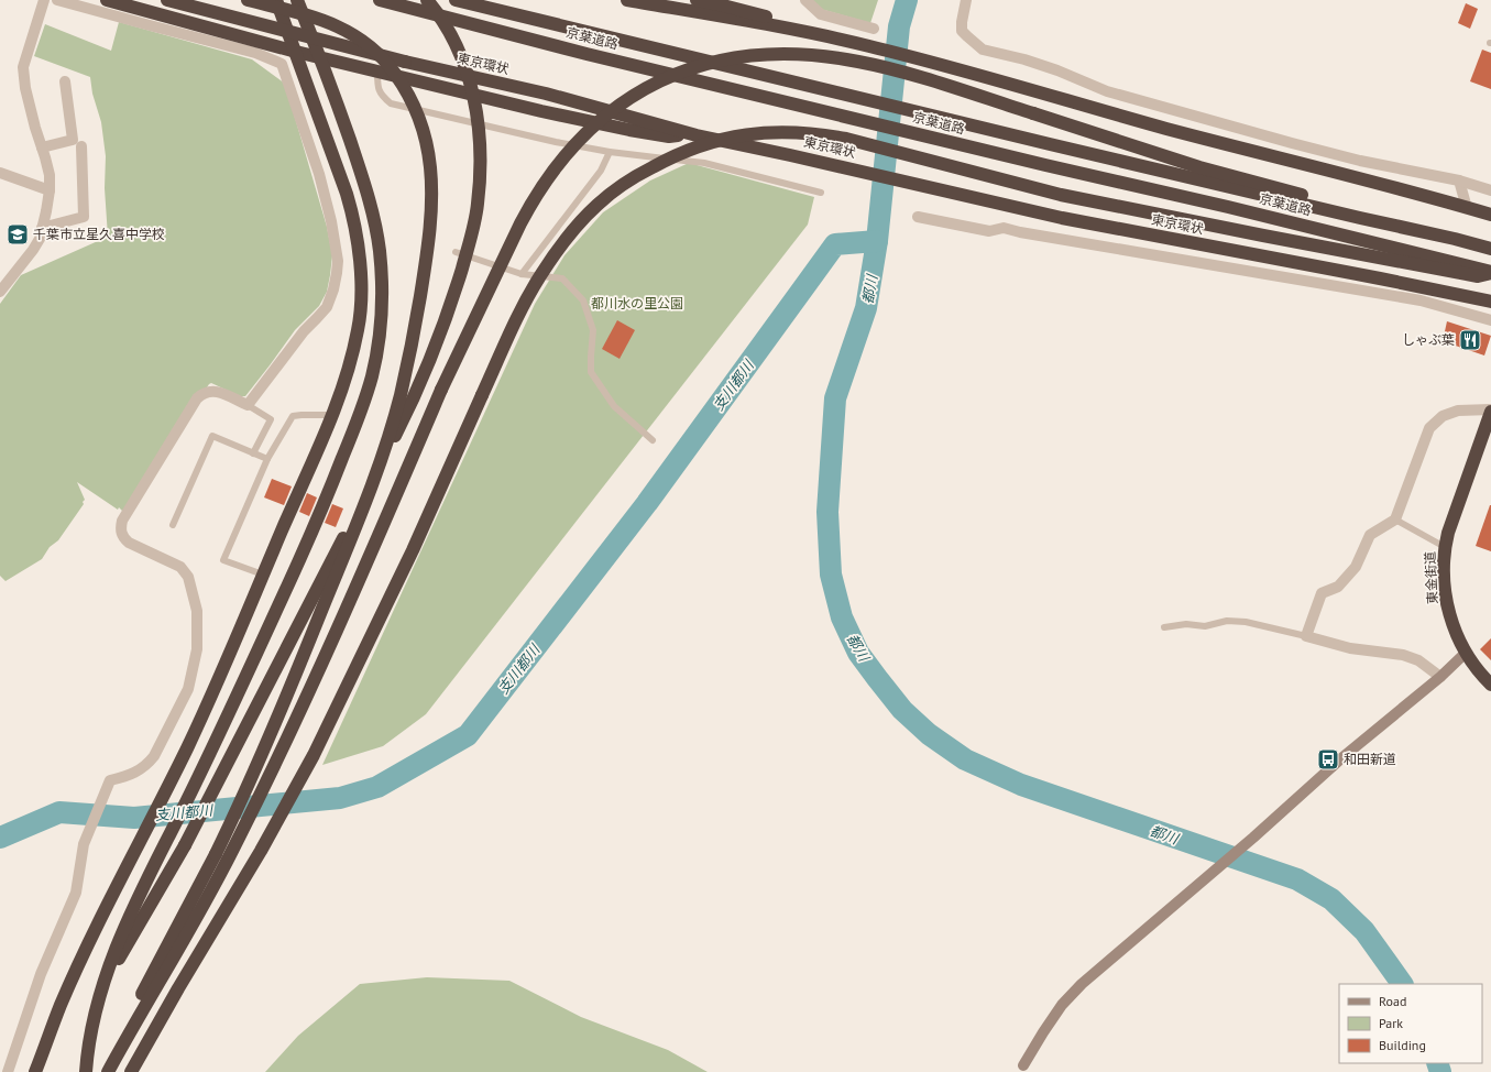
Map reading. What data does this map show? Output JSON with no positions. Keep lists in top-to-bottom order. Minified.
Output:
{"streets":{"highway":["京葉道路","東京環状","東金街道"]},"water":["都川","支川都川"],"parks":["都川水の里公園"],"places":{"school or university":["千葉市立星久喜中学校"],"restaurant":["しゃぶ葉"],"bus stop":["和田新道"]},"legend":["Road","Park","Building"]}
